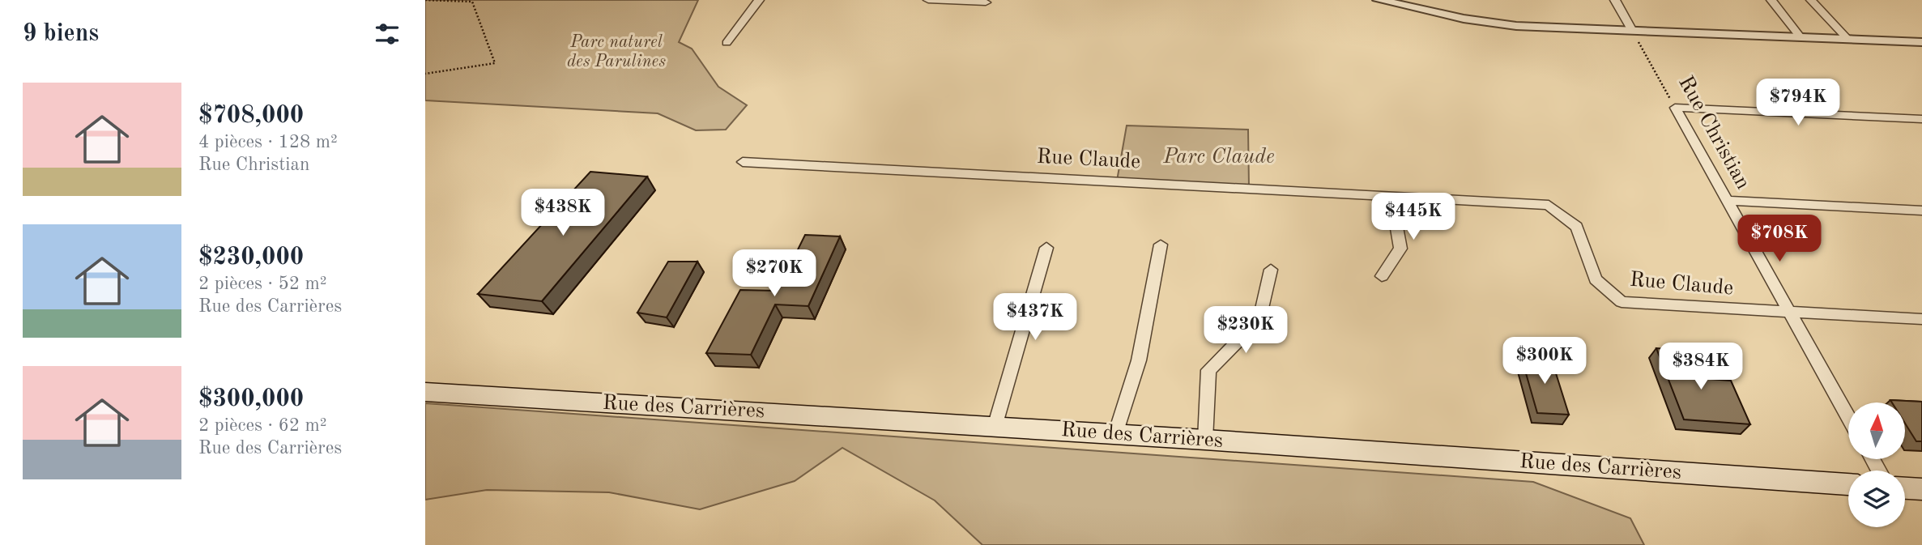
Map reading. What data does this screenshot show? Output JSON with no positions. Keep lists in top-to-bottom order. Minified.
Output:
{"streets":{"main road":["Rue des Carrières"],"street":["Rue Christian","Rue Claude"]},"crossings":[["Rue Christian","Rue Claude"]],"parks":["Parc naturel des Parulines","Parc Claude"],"north":"top","page":{"heading":"9 biens","list":[{"name":"$708,000","note":"4 pièces · 128 m² · Rue Christian"},{"name":"$230,000","note":"2 pièces · 52 m² · Rue des Carrières"},{"name":"$300,000","note":"2 pièces · 62 m² · Rue des Carrières"}],"price":["$794K","$438K","$445K","$708K","$270K","$437K","$230K","$300K","$384K"]}}
